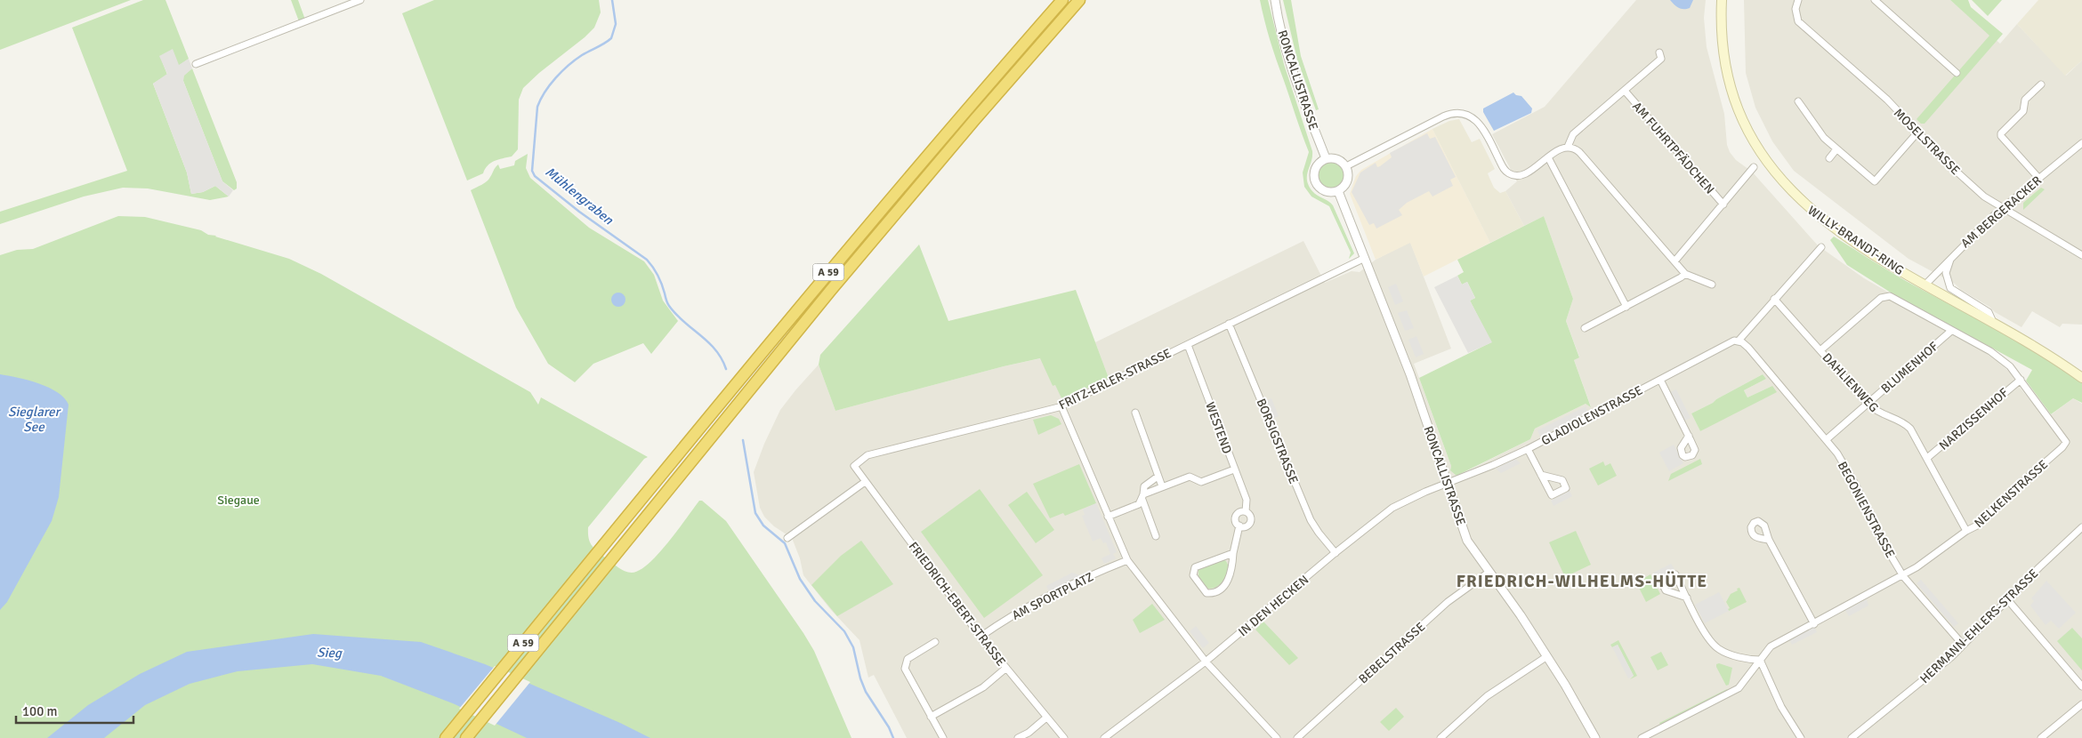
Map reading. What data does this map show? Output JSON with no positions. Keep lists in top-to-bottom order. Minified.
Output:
{"streets":{"highway":["A 59"],"main road":["WILLY-BRANDT-RING"],"street":["RONCALLISTRASSE","MOSELSTRASSE","AM FUHRTPFÄDCHEN","AM BERGERACKER","BLUMENHOF","FRITZ-ERLER-STRASSE","DAHLIENWEG","GLADIOLENSTRASSE","NARZISSENHOF","WESTEND","BORSIGSTRASSE","NELKENSTRASSE","BEGONIENSTRASSE","AM SPORTPLATZ","FRIEDRICH-EBERT-STRASSE","IN DEN HECKEN","HERMANN-EHLERS-STRASSE","BEBELSTRASSE"]},"crossings":[["RONCALLISTRASSE","FRITZ-ERLER-STRASSE"],["RONCALLISTRASSE","GLADIOLENSTRASSE"],["RONCALLISTRASSE","IN DEN HECKEN"],["RONCALLISTRASSE","BEBELSTRASSE"],["MOSELSTRASSE","AM BERGERACKER"],["AM BERGERACKER","WILLY-BRANDT-RING"],["BLUMENHOF","DAHLIENWEG"],["BLUMENHOF","NELKENSTRASSE"],["BLUMENHOF","BEGONIENSTRASSE"],["FRITZ-ERLER-STRASSE","WESTEND"],["FRITZ-ERLER-STRASSE","BORSIGSTRASSE"],["FRITZ-ERLER-STRASSE","FRIEDRICH-EBERT-STRASSE"],["DAHLIENWEG","GLADIOLENSTRASSE"],["DAHLIENWEG","NARZISSENHOF"],["DAHLIENWEG","NELKENSTRASSE"],["GLADIOLENSTRASSE","BEGONIENSTRASSE"],["GLADIOLENSTRASSE","IN DEN HECKEN"],["NARZISSENHOF","NELKENSTRASSE"],["BORSIGSTRASSE","IN DEN HECKEN"],["NELKENSTRASSE","BEGONIENSTRASSE"],["BEGONIENSTRASSE","HERMANN-EHLERS-STRASSE"],["AM SPORTPLATZ","FRIEDRICH-EBERT-STRASSE"]],"districts":["FRIEDRICH-WILHELMS-HÜTTE"],"water":["Mühlengraben","Sieglarer See","Sieg"],"parks":["Siegaue"],"scale_bar":"100 m"}
